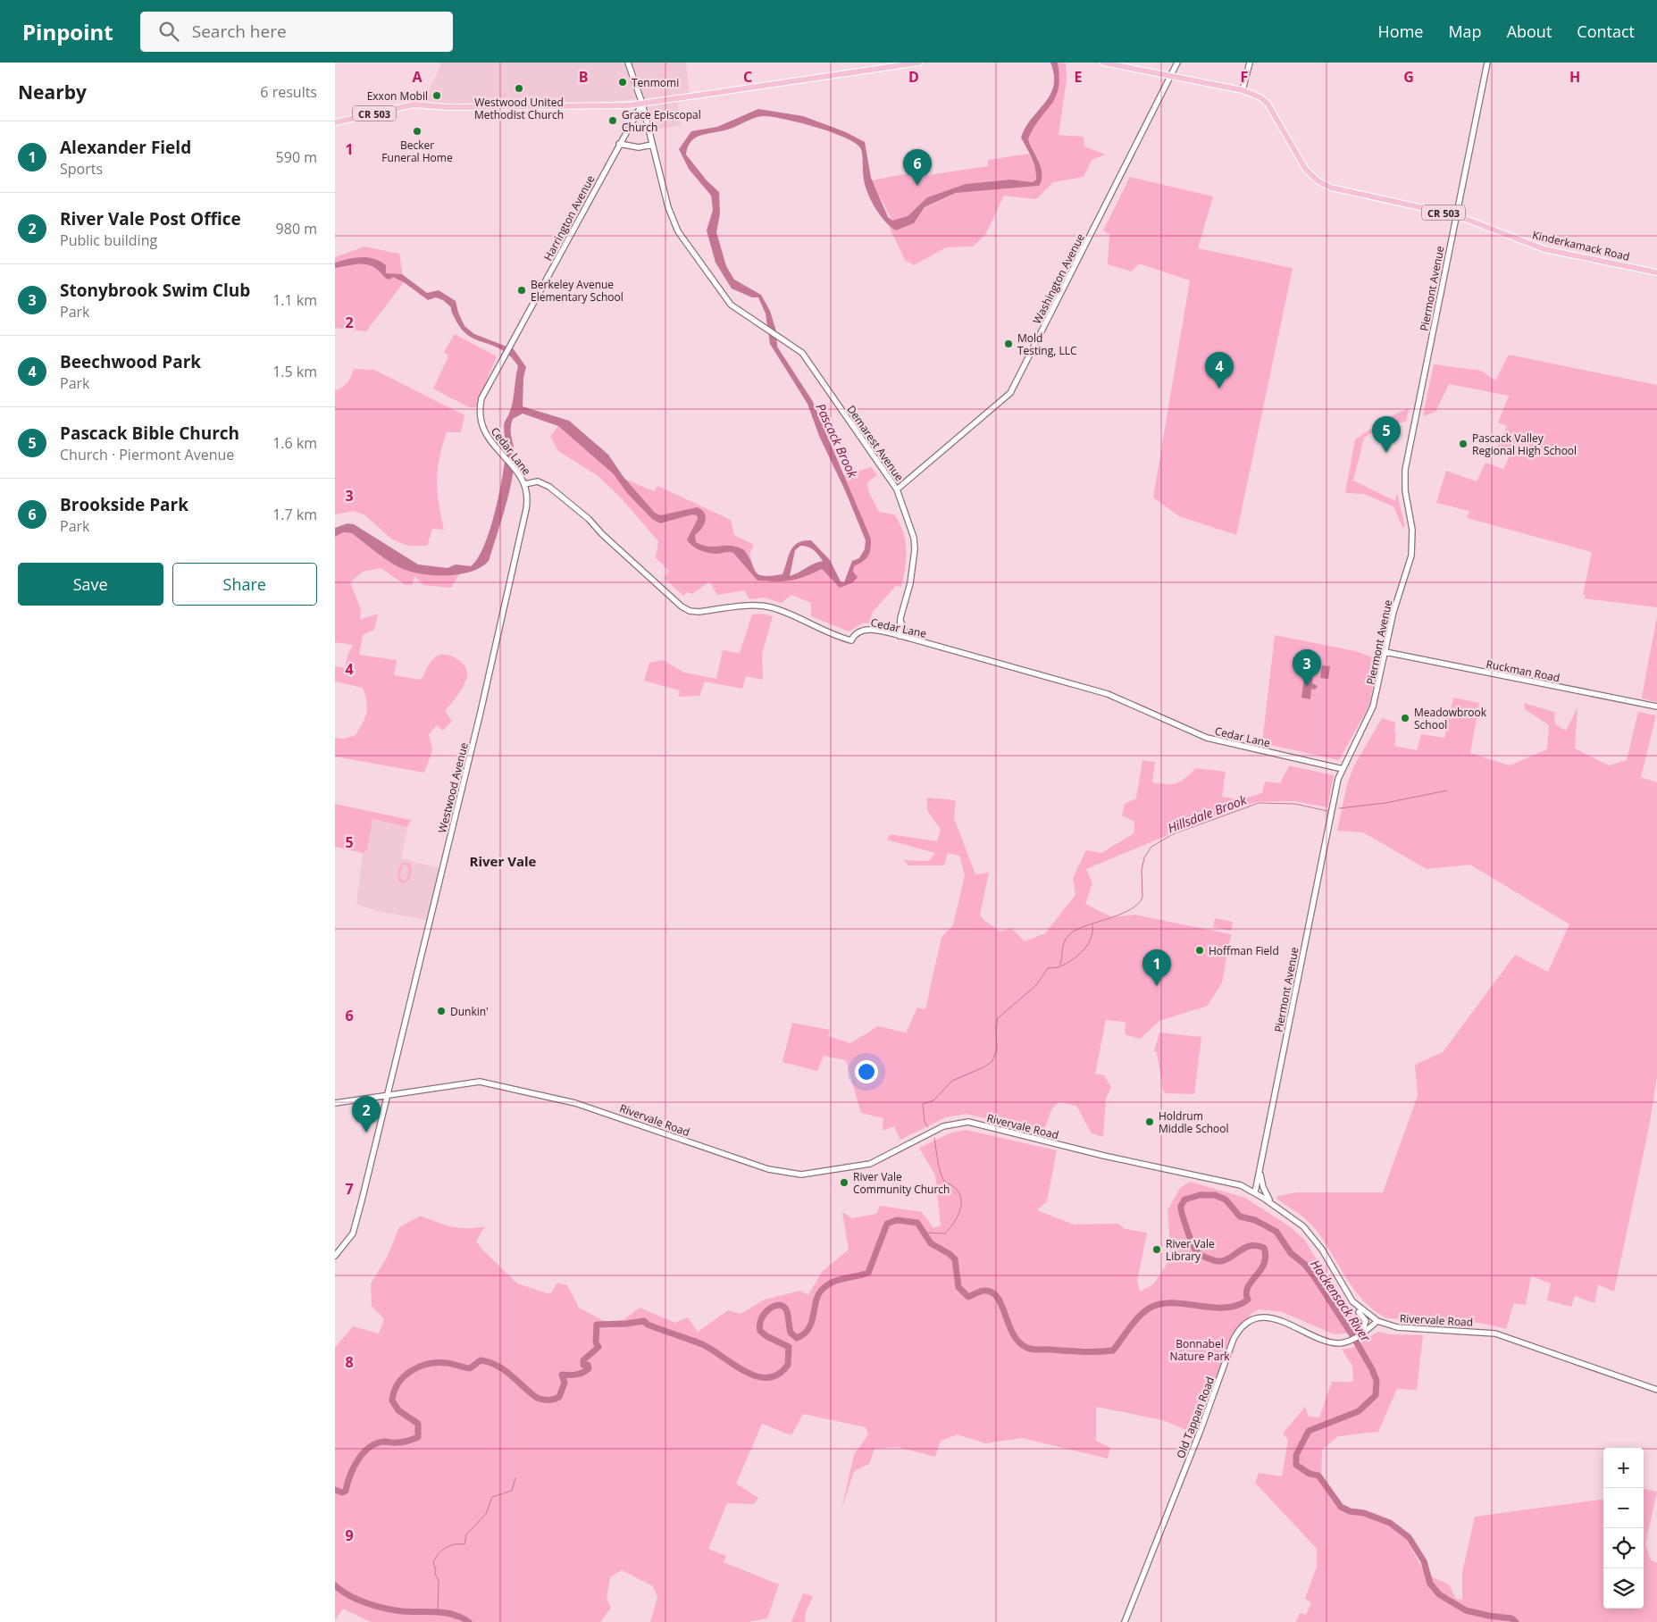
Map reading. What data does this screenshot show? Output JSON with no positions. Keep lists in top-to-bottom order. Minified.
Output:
{"streets":{"main road":["CR 503","Kinderkamack Road"],"street":["Harrington Avenue","Washington Avenue","Piermont Avenue","Demarest Avenue","Cedar Lane","Ruckman Road","Westwood Avenue","Rivervale Road","Old Tappan Road"]},"crossings":[["CR 503","Harrington Avenue"],["Harrington Avenue","Cedar Lane"],["Kinderkamack Road","Washington Avenue"],["Kinderkamack Road","Piermont Avenue"],["Washington Avenue","Demarest Avenue"],["Piermont Avenue","Cedar Lane"],["Piermont Avenue","Ruckman Road"],["Piermont Avenue","Rivervale Road"],["Demarest Avenue","Cedar Lane"],["Cedar Lane","Westwood Avenue"],["Westwood Avenue","Rivervale Road"],["Rivervale Road","Old Tappan Road"]],"districts":["River Vale"],"water":["Pascack Brook","Hillsdale Brook","Hackensack River"],"parks":["Bonnabel Nature Park"],"places":["Tenmomi","Westwood United Methodist Church","Exxon Mobil","Grace Episcopal Church","Becker Funeral Home","Berkeley Avenue Elementary School","Mold Testing, LLC","Pascack Valley Regional High School","Meadowbrook School","Hoffman Field","Dunkin'","Holdrum Middle School","River Vale Community Church","River Vale Library"],"page":{"header":"Pinpoint","search":"Search here","nav":["Home","Map","About","Contact"],"heading":["Nearby","6 results"],"list":[{"mark":"1","name":"Alexander Field","note":"Sports","value":"590 m"},{"mark":"2","name":"River Vale Post Office","note":"Public building","value":"980 m"},{"mark":"3","name":"Stonybrook Swim Club","note":"Park","value":"1.1 km"},{"mark":"4","name":"Beechwood Park","note":"Park","value":"1.5 km"},{"mark":"5","name":"Pascack Bible Church","note":"Church · Piermont Avenue","value":"1.6 km"},{"mark":"6","name":"Brookside Park","note":"Park","value":"1.7 km"}],"pins":["6","4","5","3","1","2"],"buttons":["Save","Share"],"map_buttons":["+","−"]},"grid":{"columns":["A","B","C","D","E","F","G","H"],"rows":["1","2","3","4","5","6","7","8","9"]}}
